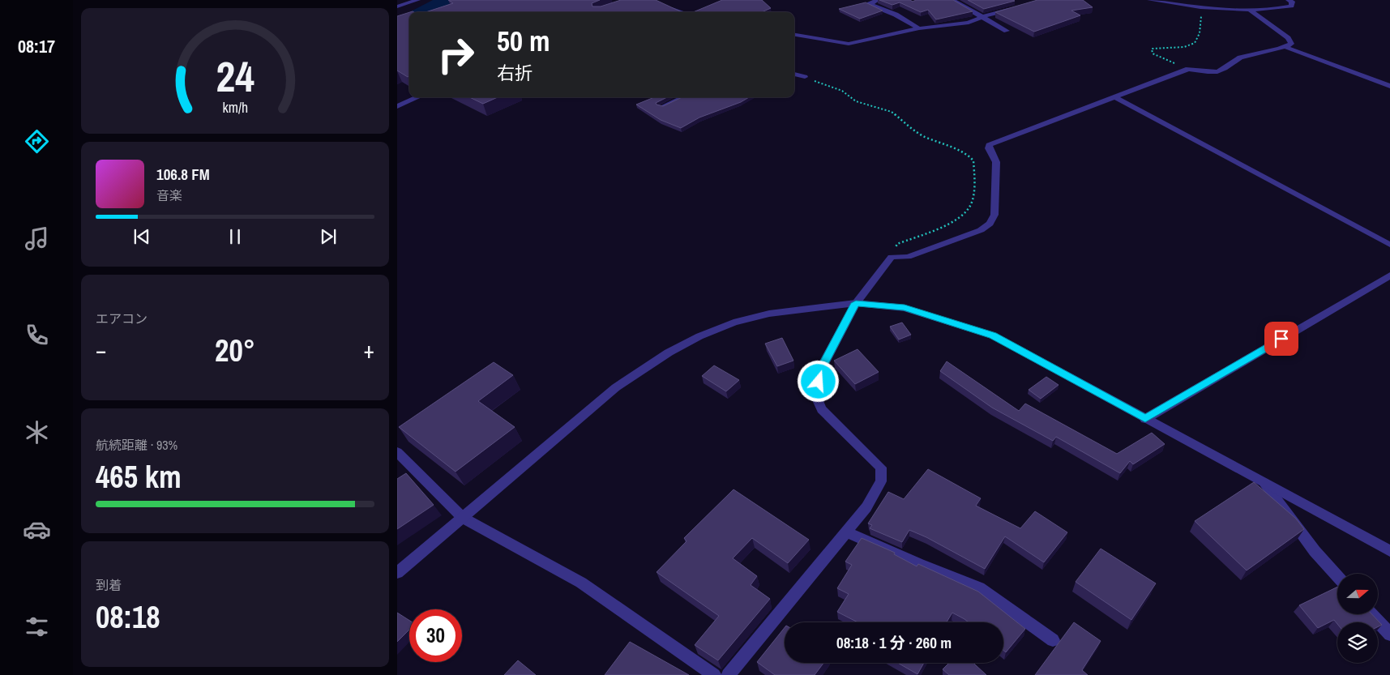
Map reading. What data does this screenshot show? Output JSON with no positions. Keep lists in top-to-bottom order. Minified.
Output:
{"north":"right","page":{"tabs":"08:17","turn":["50 m","右折"],"song":["106.8 FM","音楽"],"tile":["エアコン",["航続距離 · 93%","465 km"],["到着","08:18"]],"heat":["−","20°","+"],"limit":"30","trip":"08:18 · 1 分 · 260 m","gauge":["24","km/h"]}}
